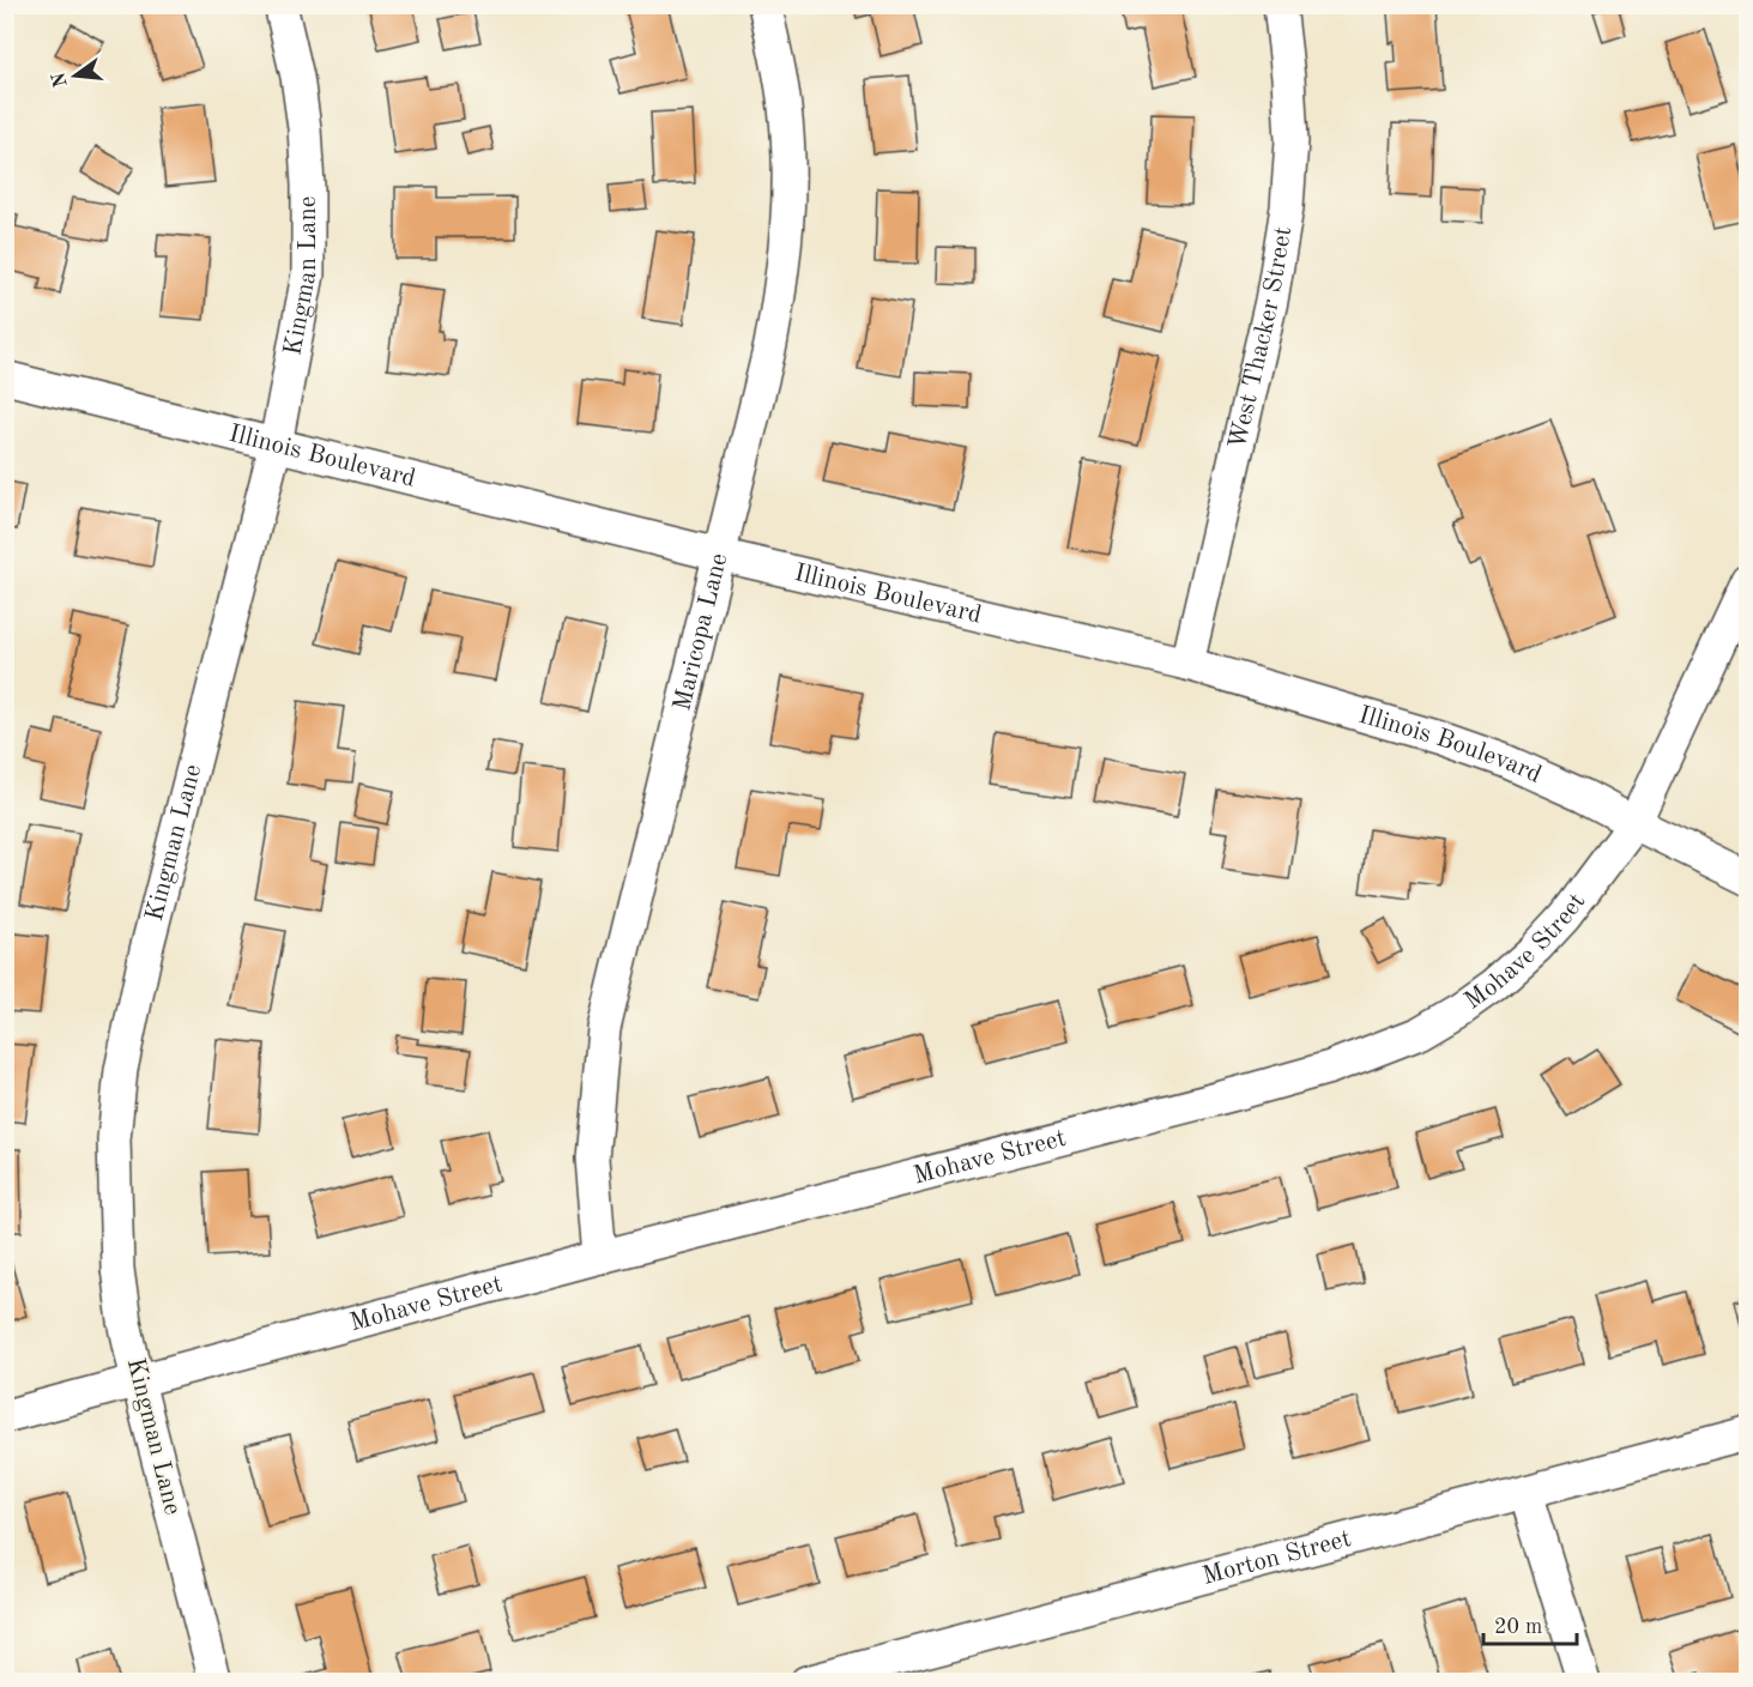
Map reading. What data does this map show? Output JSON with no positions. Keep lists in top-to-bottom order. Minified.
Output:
{"streets":{"street":["Kingman Lane","West Thacker Street","Illinois Boulevard","Maricopa Lane","Mohave Street","Morton Street"]},"crossings":[["Kingman Lane","Illinois Boulevard"],["Kingman Lane","Mohave Street"],["West Thacker Street","Illinois Boulevard"],["Illinois Boulevard","Maricopa Lane"],["Illinois Boulevard","Mohave Street"],["Maricopa Lane","Mohave Street"]],"scale_bar":"20 m","north":"left"}
